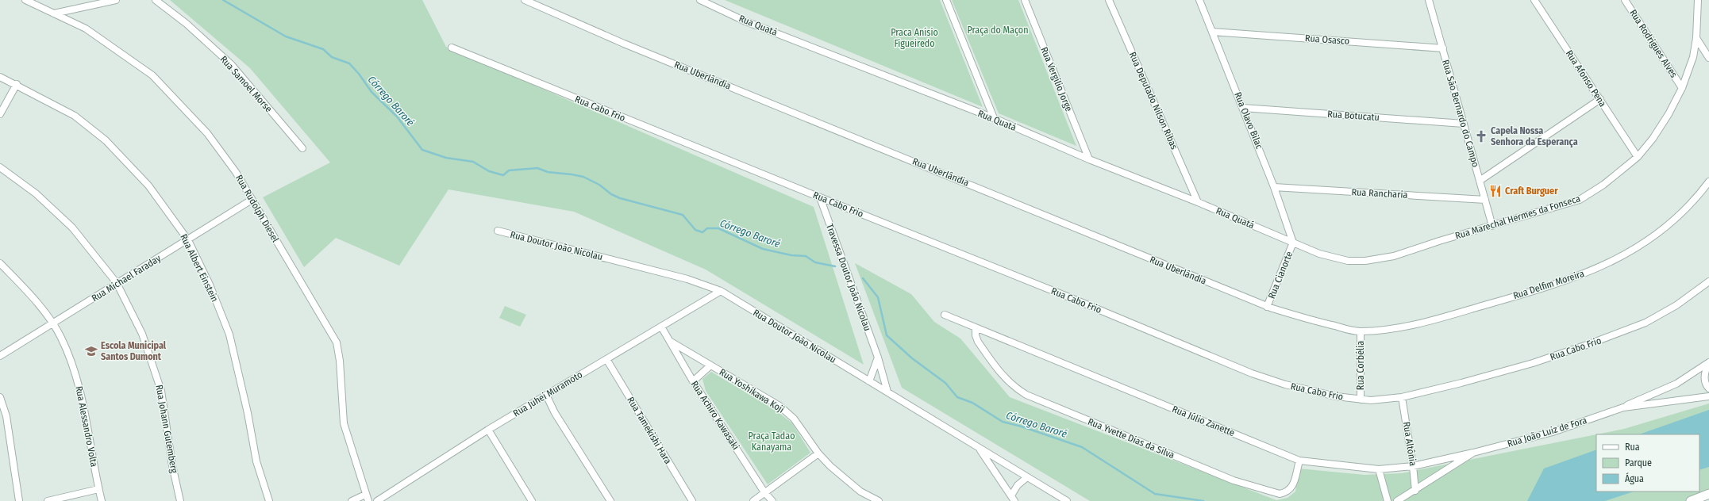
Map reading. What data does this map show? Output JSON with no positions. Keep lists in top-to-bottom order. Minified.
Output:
{"streets":{"street":["Rua Quatá","Rua Osasco","Rua Rodrigues Alves","Rua Uberlândia","Rua Afonso Pena","Rua Vergílio Jorge","Rua Samoel Morse","Rua Deputado Nilson Ribas","Rua Cabo Frio","Rua São Bernardo do Campo","Rua Botucatu","Rua Olavo Bilac","Rua Rancharia","Rua Rudolph Diesel","Rua Marechal Hermes da Fonseca","Rua Doutor João Nicolau","Rua Albert Einstein","Rua Cianorte","Travessa Doutor João Nicolau","Rua Michael Faraday","Rua Delfim Moreira","Rua Corbélia","Rua Yoshikawa Koji","Rua Juhei Muramoto","Rua Achiro Kawasaki","Rua Júlio Zanette","Rua Alessandro Volta","Rua Johann Gutemberg","Rua Tamekishi Hara","Rua João Luiz de Fora","Rua Yvette Dias da Silva","Rua Altônia"]},"crossings":[["Rua Quatá","Rua Vergílio Jorge"],["Rua Quatá","Rua Deputado Nilson Ribas"],["Rua Quatá","Rua Olavo Bilac"],["Rua Quatá","Rua Marechal Hermes da Fonseca"],["Rua Quatá","Rua Cianorte"],["Rua Osasco","Rua São Bernardo do Campo"],["Rua Osasco","Rua Olavo Bilac"],["Rua Rodrigues Alves","Rua Marechal Hermes da Fonseca"],["Rua Uberlândia","Rua Cianorte"],["Rua Uberlândia","Rua Delfim Moreira"],["Rua Uberlândia","Rua Corbélia"],["Rua Afonso Pena","Rua Marechal Hermes da Fonseca"],["Rua Cabo Frio","Travessa Doutor João Nicolau"],["Rua Cabo Frio","Rua Corbélia"],["Rua Cabo Frio","Rua Altônia"],["Rua São Bernardo do Campo","Rua Botucatu"],["Rua São Bernardo do Campo","Rua Rancharia"],["Rua São Bernardo do Campo","Rua Marechal Hermes da Fonseca"],["Rua Botucatu","Rua Olavo Bilac"],["Rua Olavo Bilac","Rua Rancharia"],["Rua Olavo Bilac","Rua Marechal Hermes da Fonseca"],["Rua Olavo Bilac","Rua Cianorte"],["Rua Rudolph Diesel","Rua Michael Faraday"],["Rua Marechal Hermes da Fonseca","Rua Cianorte"],["Rua Doutor João Nicolau","Travessa Doutor João Nicolau"],["Rua Doutor João Nicolau","Rua Juhei Muramoto"],["Rua Albert Einstein","Rua Michael Faraday"],["Rua Michael Faraday","Rua Alessandro Volta"],["Rua Michael Faraday","Rua Johann Gutemberg"],["Rua Delfim Moreira","Rua Corbélia"],["Rua Yoshikawa Koji","Rua Achiro Kawasaki"],["Rua Juhei Muramoto","Rua Achiro Kawasaki"],["Rua Juhei Muramoto","Rua Tamekishi Hara"],["Rua Júlio Zanette","Rua João Luiz de Fora"],["Rua Júlio Zanette","Rua Yvette Dias da Silva"],["Rua Júlio Zanette","Rua Altônia"],["Rua João Luiz de Fora","Rua Altônia"]],"water":["Córrego Baroré"],"parks":["Praça do Maçon","Praca Anísio Figueiredo","Praça Tadao Kanayama"],"places":{"church":["Capela Nossa Senhora da Esperança"],"restaurant":["Craft Burguer"],"school or university":["Escola Municipal Santos Dumont"]},"legend":["Rua","Parque","Água"]}
